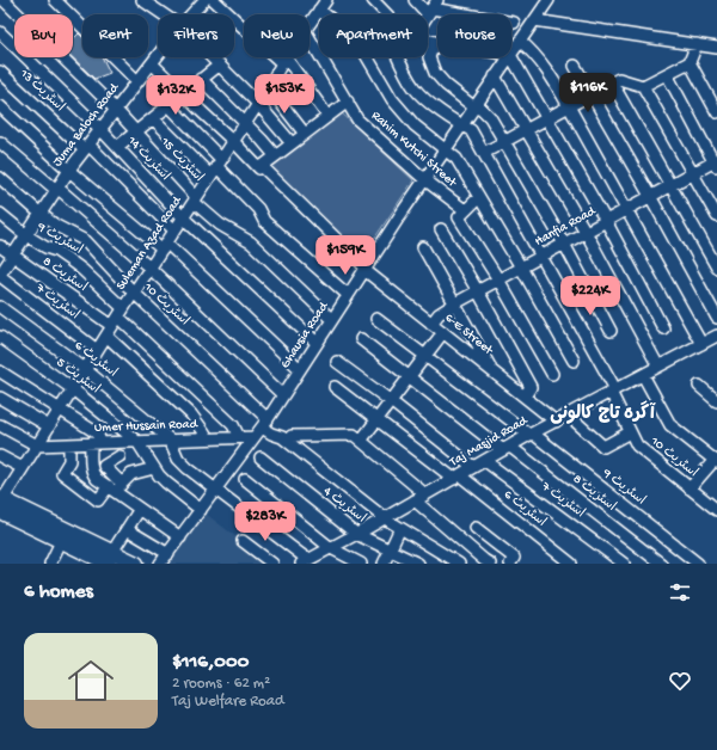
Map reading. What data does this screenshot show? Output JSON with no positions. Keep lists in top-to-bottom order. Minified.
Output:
{"streets":{"street":["اسٹریٹ 13","Juma Baloch Road","Rahim Kutchi Street","اسٹریٹ 14","اسٹریٹ 15","Hanfia Road","اسٹریٹ 9","Suleman Azad Road","اسٹریٹ 8","اسٹریٹ 7","اسٹریٹ 10","6-E Street","Ghausia Road","اسٹریٹ 6","اسٹریٹ 5","Umer Hussain Road","Taj Masjid Road","اسٹریٹ 4"]},"crossings":[["اسٹریٹ 13","Juma Baloch Road"],["اسٹریٹ 13","Suleman Azad Road"],["Juma Baloch Road","اسٹریٹ 14"],["Juma Baloch Road","اسٹریٹ 15"],["Juma Baloch Road","اسٹریٹ 9"],["Juma Baloch Road","اسٹریٹ 8"],["Juma Baloch Road","اسٹریٹ 7"],["Juma Baloch Road","اسٹریٹ 10"],["Juma Baloch Road","6-E Street"],["Rahim Kutchi Street","Ghausia Road"],["اسٹریٹ 14","Suleman Azad Road"],["اسٹریٹ 14","Ghausia Road"],["اسٹریٹ 15","Suleman Azad Road"],["اسٹریٹ 15","Ghausia Road"],["Hanfia Road","اسٹریٹ 10"],["Hanfia Road","6-E Street"],["اسٹریٹ 9","Suleman Azad Road"],["اسٹریٹ 9","اسٹریٹ 8"],["اسٹریٹ 9","Taj Masjid Road"],["Suleman Azad Road","اسٹریٹ 8"],["Suleman Azad Road","اسٹریٹ 7"],["Suleman Azad Road","اسٹریٹ 10"],["Suleman Azad Road","6-E Street"],["Suleman Azad Road","اسٹریٹ 6"],["Suleman Azad Road","اسٹریٹ 5"],["Suleman Azad Road","Umer Hussain Road"],["اسٹریٹ 8","Taj Masjid Road"],["اسٹریٹ 7","Taj Masjid Road"],["اسٹریٹ 10","Ghausia Road"],["اسٹریٹ 10","Taj Masjid Road"],["6-E Street","Ghausia Road"],["6-E Street","Taj Masjid Road"],["Ghausia Road","اسٹریٹ 5"],["Ghausia Road","Umer Hussain Road"],["اسٹریٹ 6","Umer Hussain Road"],["اسٹریٹ 6","Taj Masjid Road"],["اسٹریٹ 5","Umer Hussain Road"],["Taj Masjid Road","اسٹریٹ 4"]],"districts":["آگرہ تاج کالونی"],"page":{"chip":["Buy","Rent","Filters","New","Apartment","House"],"price":["$116K","$153K","$132K","$159K","$224K","$283K"],"heading":"6 homes","list":[{"name":"$116,000","note":"2 rooms · 62 m² · Taj Welfare Road"}]}}
